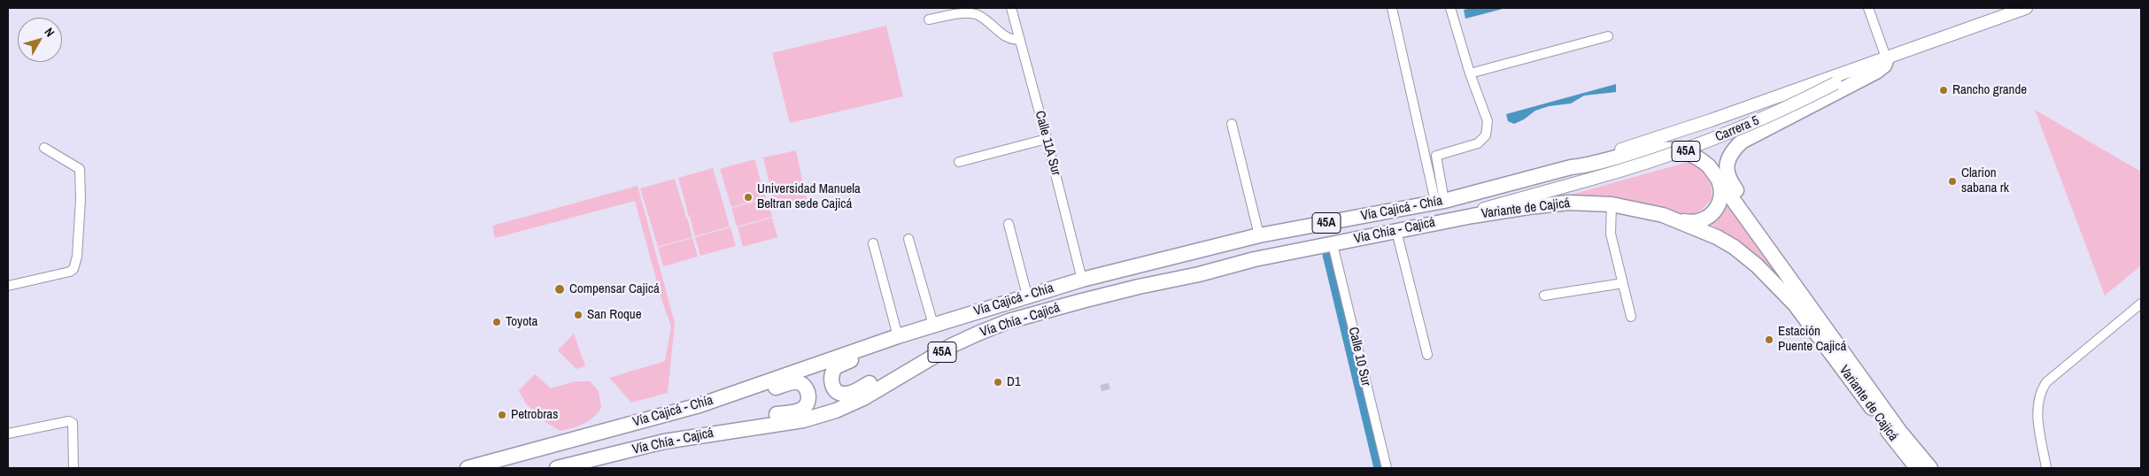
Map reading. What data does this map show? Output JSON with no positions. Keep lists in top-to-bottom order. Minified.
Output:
{"streets":{"highway":["45A","Vía Cajicá - Chía","Variante de Cajicá","Vía Chía - Cajicá"],"main road":["Carrera 5"],"street":["Calle 11A Sur","Calle 10 Sur"]},"crossings":[["Carrera 5","Vía Cajicá - Chía"],["Carrera 5","Variante de Cajicá"],["Carrera 5","Vía Chía - Cajicá"],["Calle 11A Sur","Vía Cajicá - Chía"],["Vía Cajicá - Chía","Variante de Cajicá"],["Variante de Cajicá","Vía Chía - Cajicá"],["Vía Chía - Cajicá","Calle 10 Sur"]],"places":["Rancho grande","Clarion sabana rk","Universidad Manuela Beltran sede Cajicá","Compensar Cajicá","San Roque","Toyota","Estación Puente Cajicá","D1","Petrobras"],"north":"top right"}
